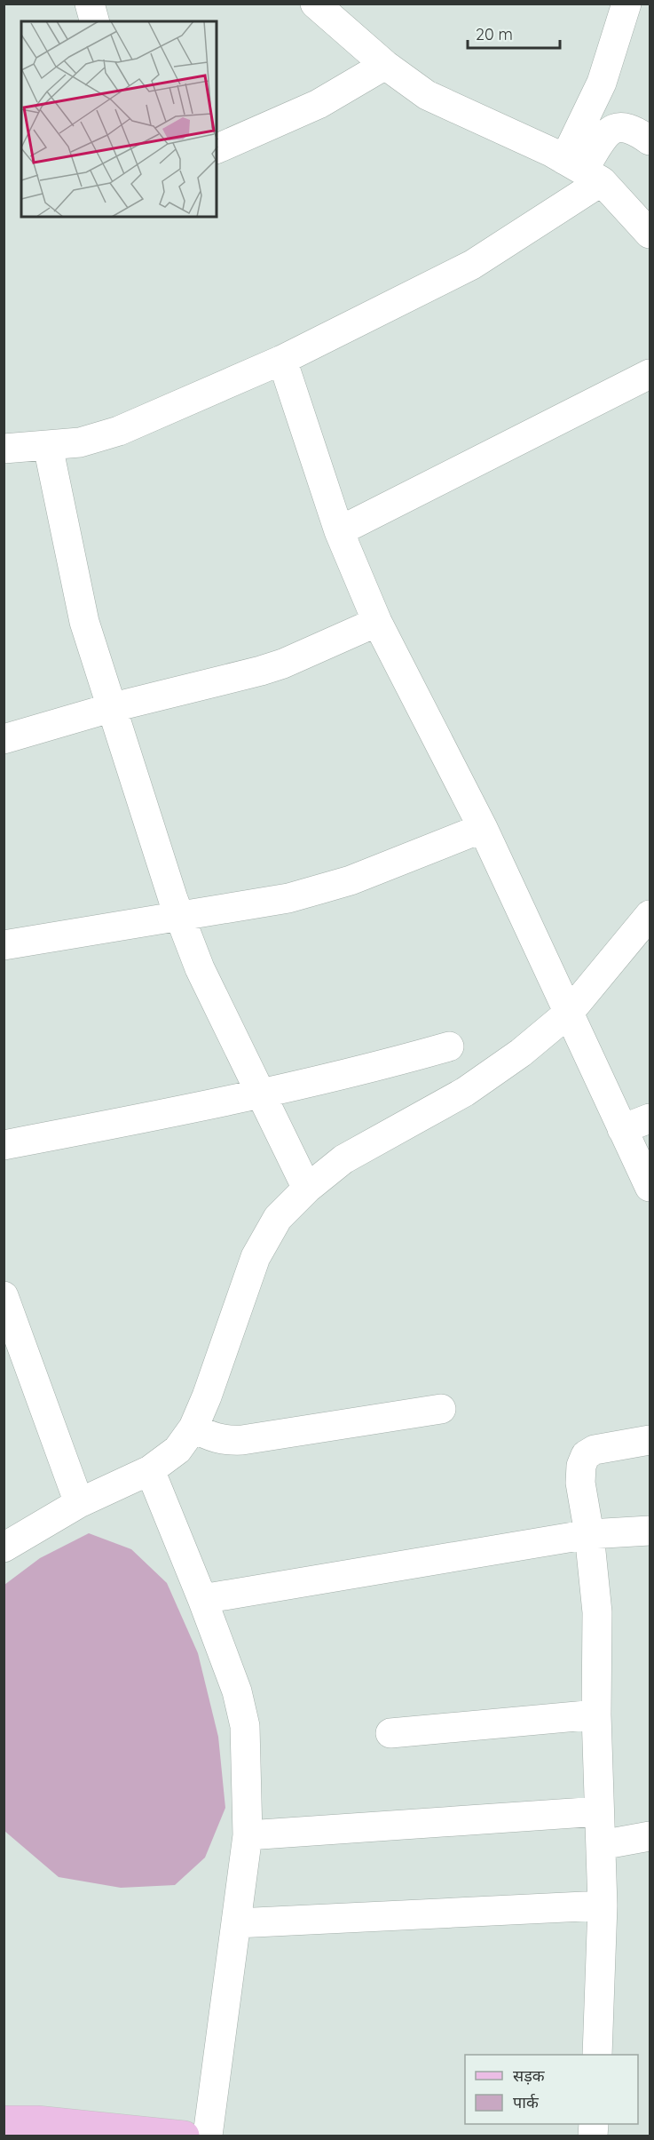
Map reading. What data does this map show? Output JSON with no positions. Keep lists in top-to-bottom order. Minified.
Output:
{"legend":["सड़क","पार्क"],"scale_bar":"20 m"}
